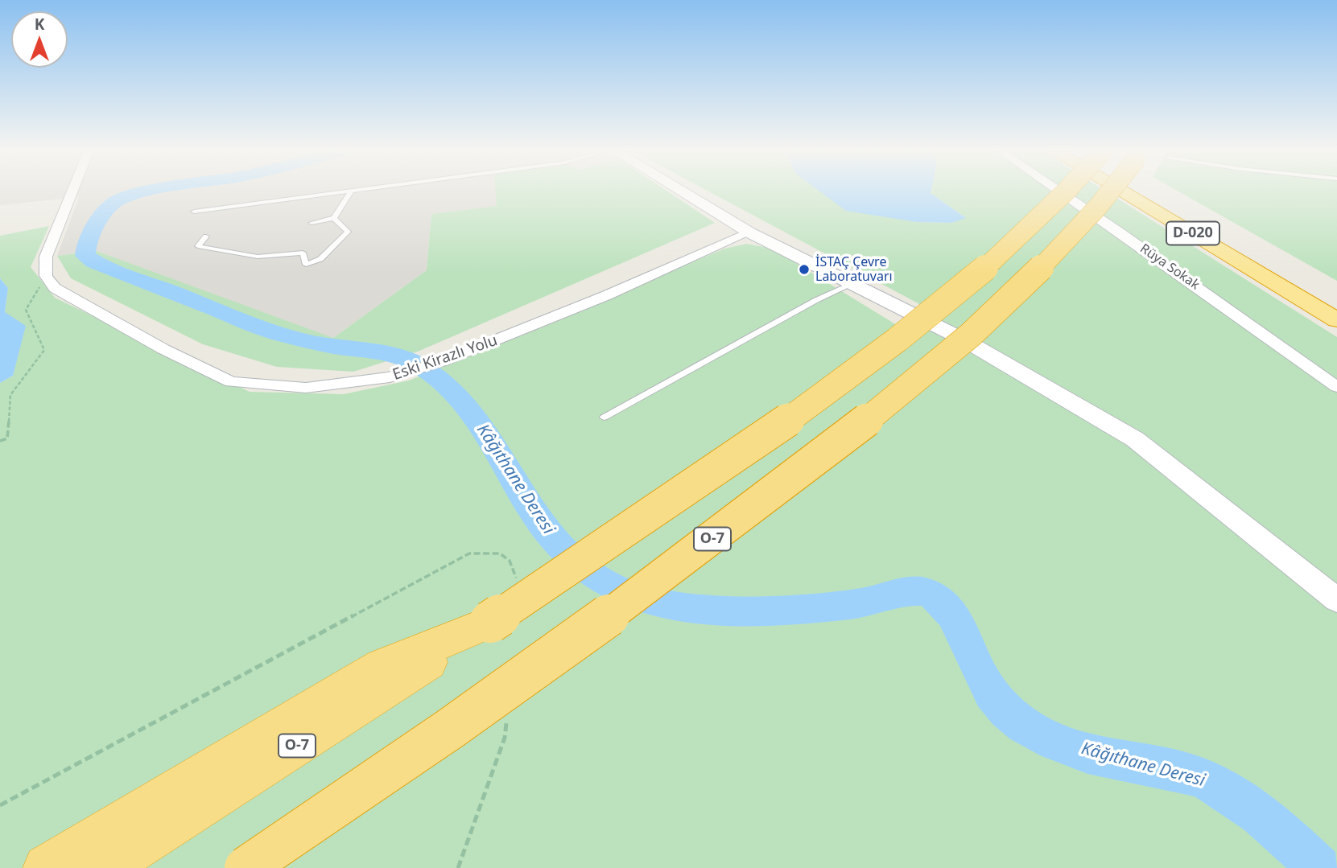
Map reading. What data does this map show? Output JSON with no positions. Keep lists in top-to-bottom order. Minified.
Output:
{"streets":{"highway":["D-020","O-7"],"street":["Rüya Sokak","Eski Kirazlı Yolu"]},"water":["Kâğıthane Deresi"],"places":["İSTAÇ Çevre Laboratuvarı"],"north":"top"}
